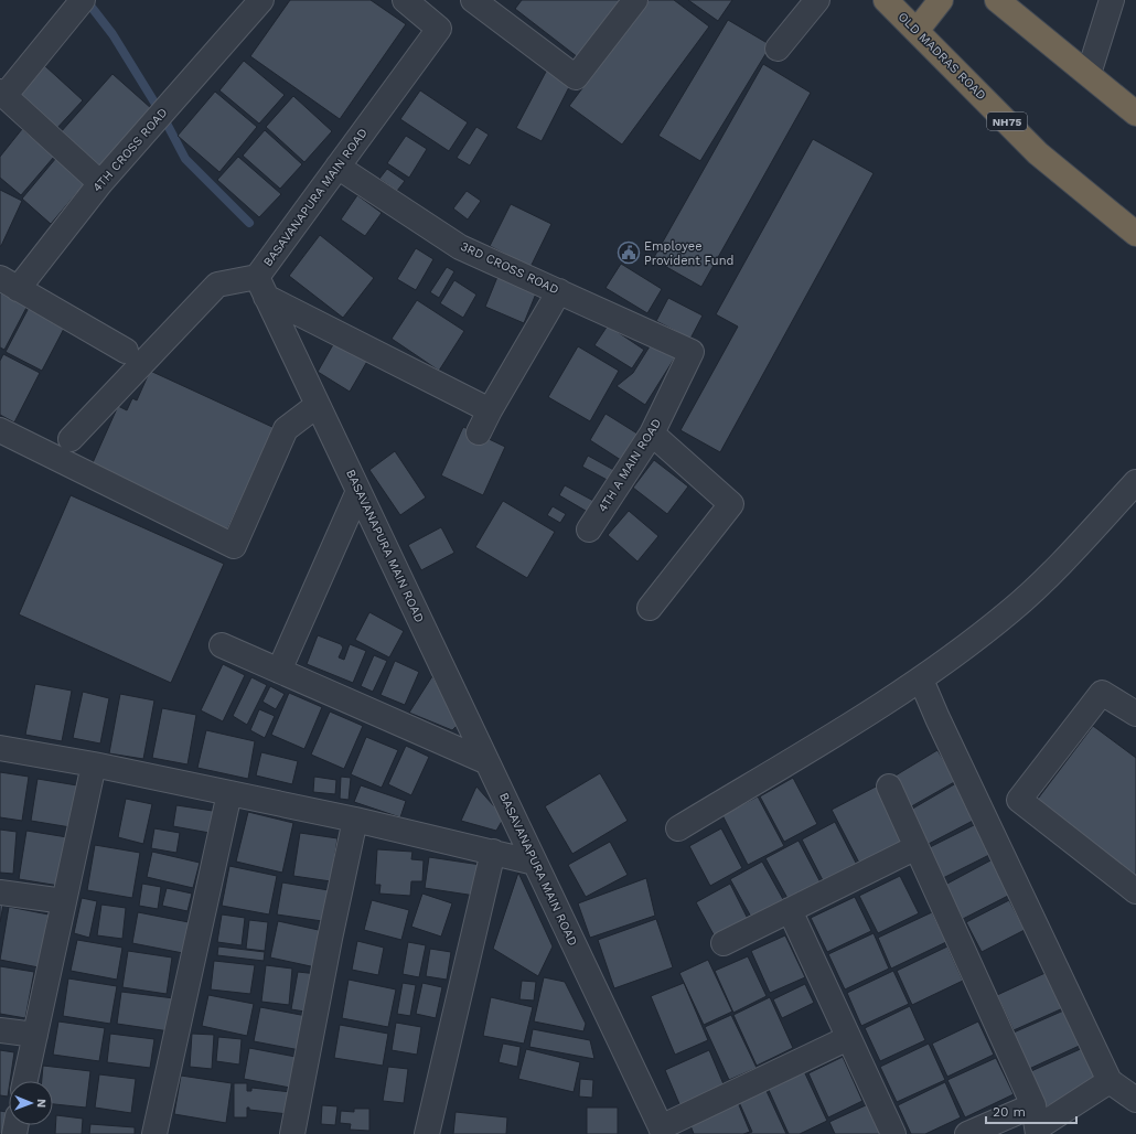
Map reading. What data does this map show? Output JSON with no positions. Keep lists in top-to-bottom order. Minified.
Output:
{"streets":{"highway":["OLD MADRAS ROAD","NH75"],"street":["4TH CROSS ROAD","BASAVANAPURA MAIN ROAD","3RD CROSS ROAD","4TH A MAIN ROAD"]},"crossings":[["BASAVANAPURA MAIN ROAD","3RD CROSS ROAD"],["3RD CROSS ROAD","4TH A MAIN ROAD"]],"places":{"public building":["Employee Provident Fund"]},"scale_bar":"20 m","north":"right"}
